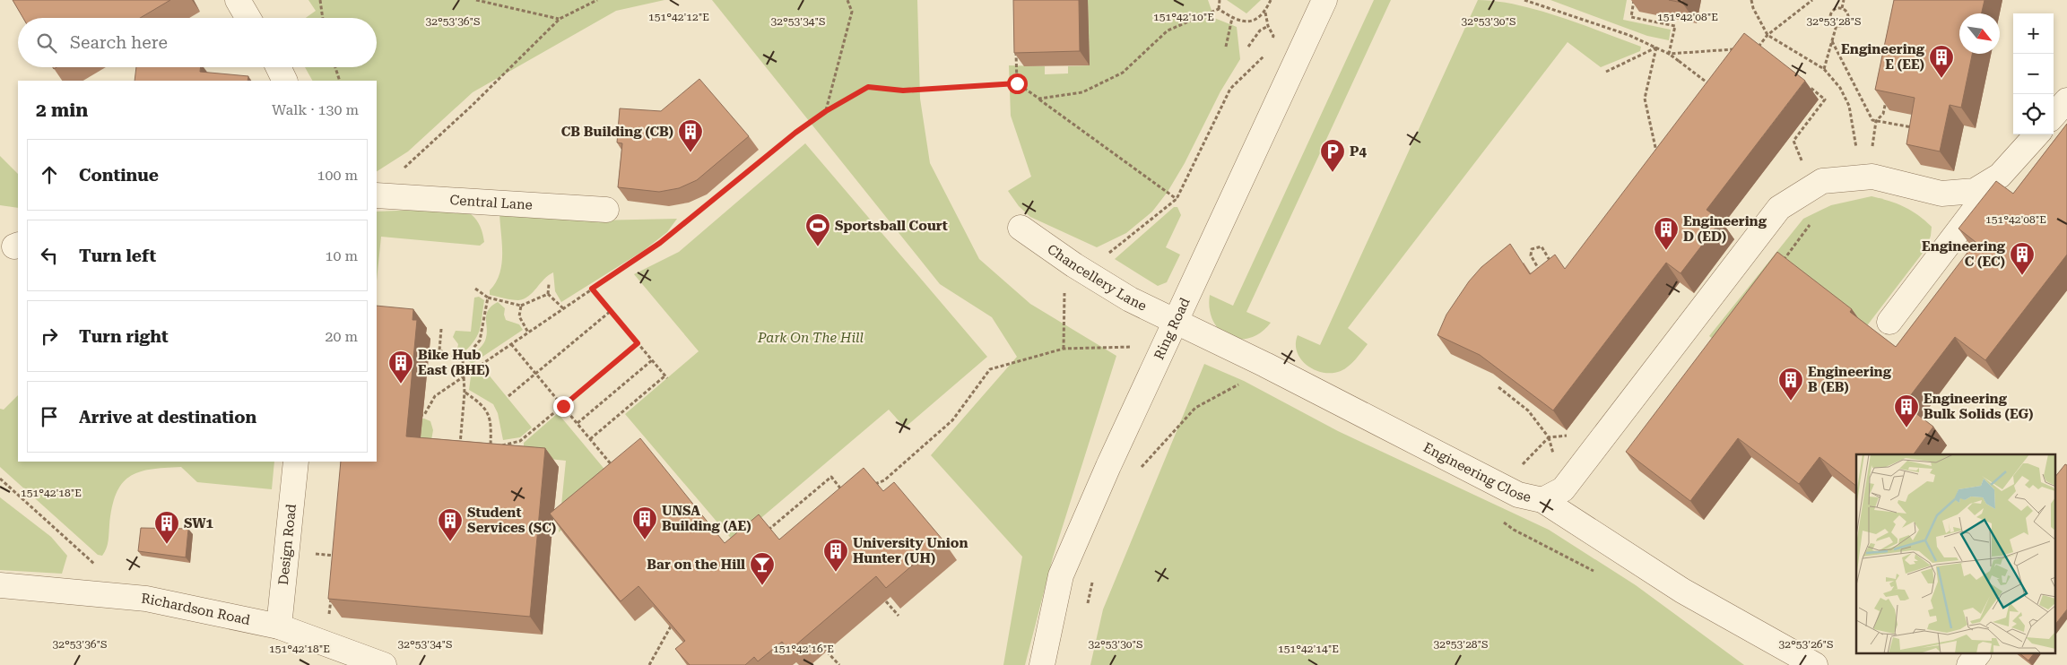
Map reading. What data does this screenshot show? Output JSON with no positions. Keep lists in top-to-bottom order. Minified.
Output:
{"streets":{"street":["Central Lane","Chancellery Lane","Ring Road","Engineering Close","Design Road","Richardson Road"]},"crossings":[["Chancellery Lane","Ring Road"],["Chancellery Lane","Engineering Close"],["Ring Road","Engineering Close"],["Design Road","Richardson Road"]],"parks":["Park On The Hill"],"places":{"building":["Engineering E (EE)","CB Building (CB)","Engineering D (ED)","Engineering C (EC)","Bike Hub East (BHE)","Engineering B (EB)","Engineering Bulk Solids (EG)","UNSA Building (AE)","Student Services (SC)","SW1","University Union Hunter (UH)"],"parking":["P4"],"sports":["Sportsball Court"],"bar":["Bar on the Hill"]},"north":"bottom right","page":{"map_buttons":["+","−"],"search":"Search here","heading":["2 min","Walk · 130 m"],"list":[["Continue","100 m"],["Turn left","10 m"],["Turn right","20 m"],"Arrive at destination"]},"coordinates":["151°42'12\"E","151°42'08\"E","151°42'10\"E","32°53'36\"S","32°53'34\"S","32°53'30\"S","32°53'28\"S","151°42'18\"E","32°53'26\"S","151°42'16\"E","151°42'14\"E"]}
